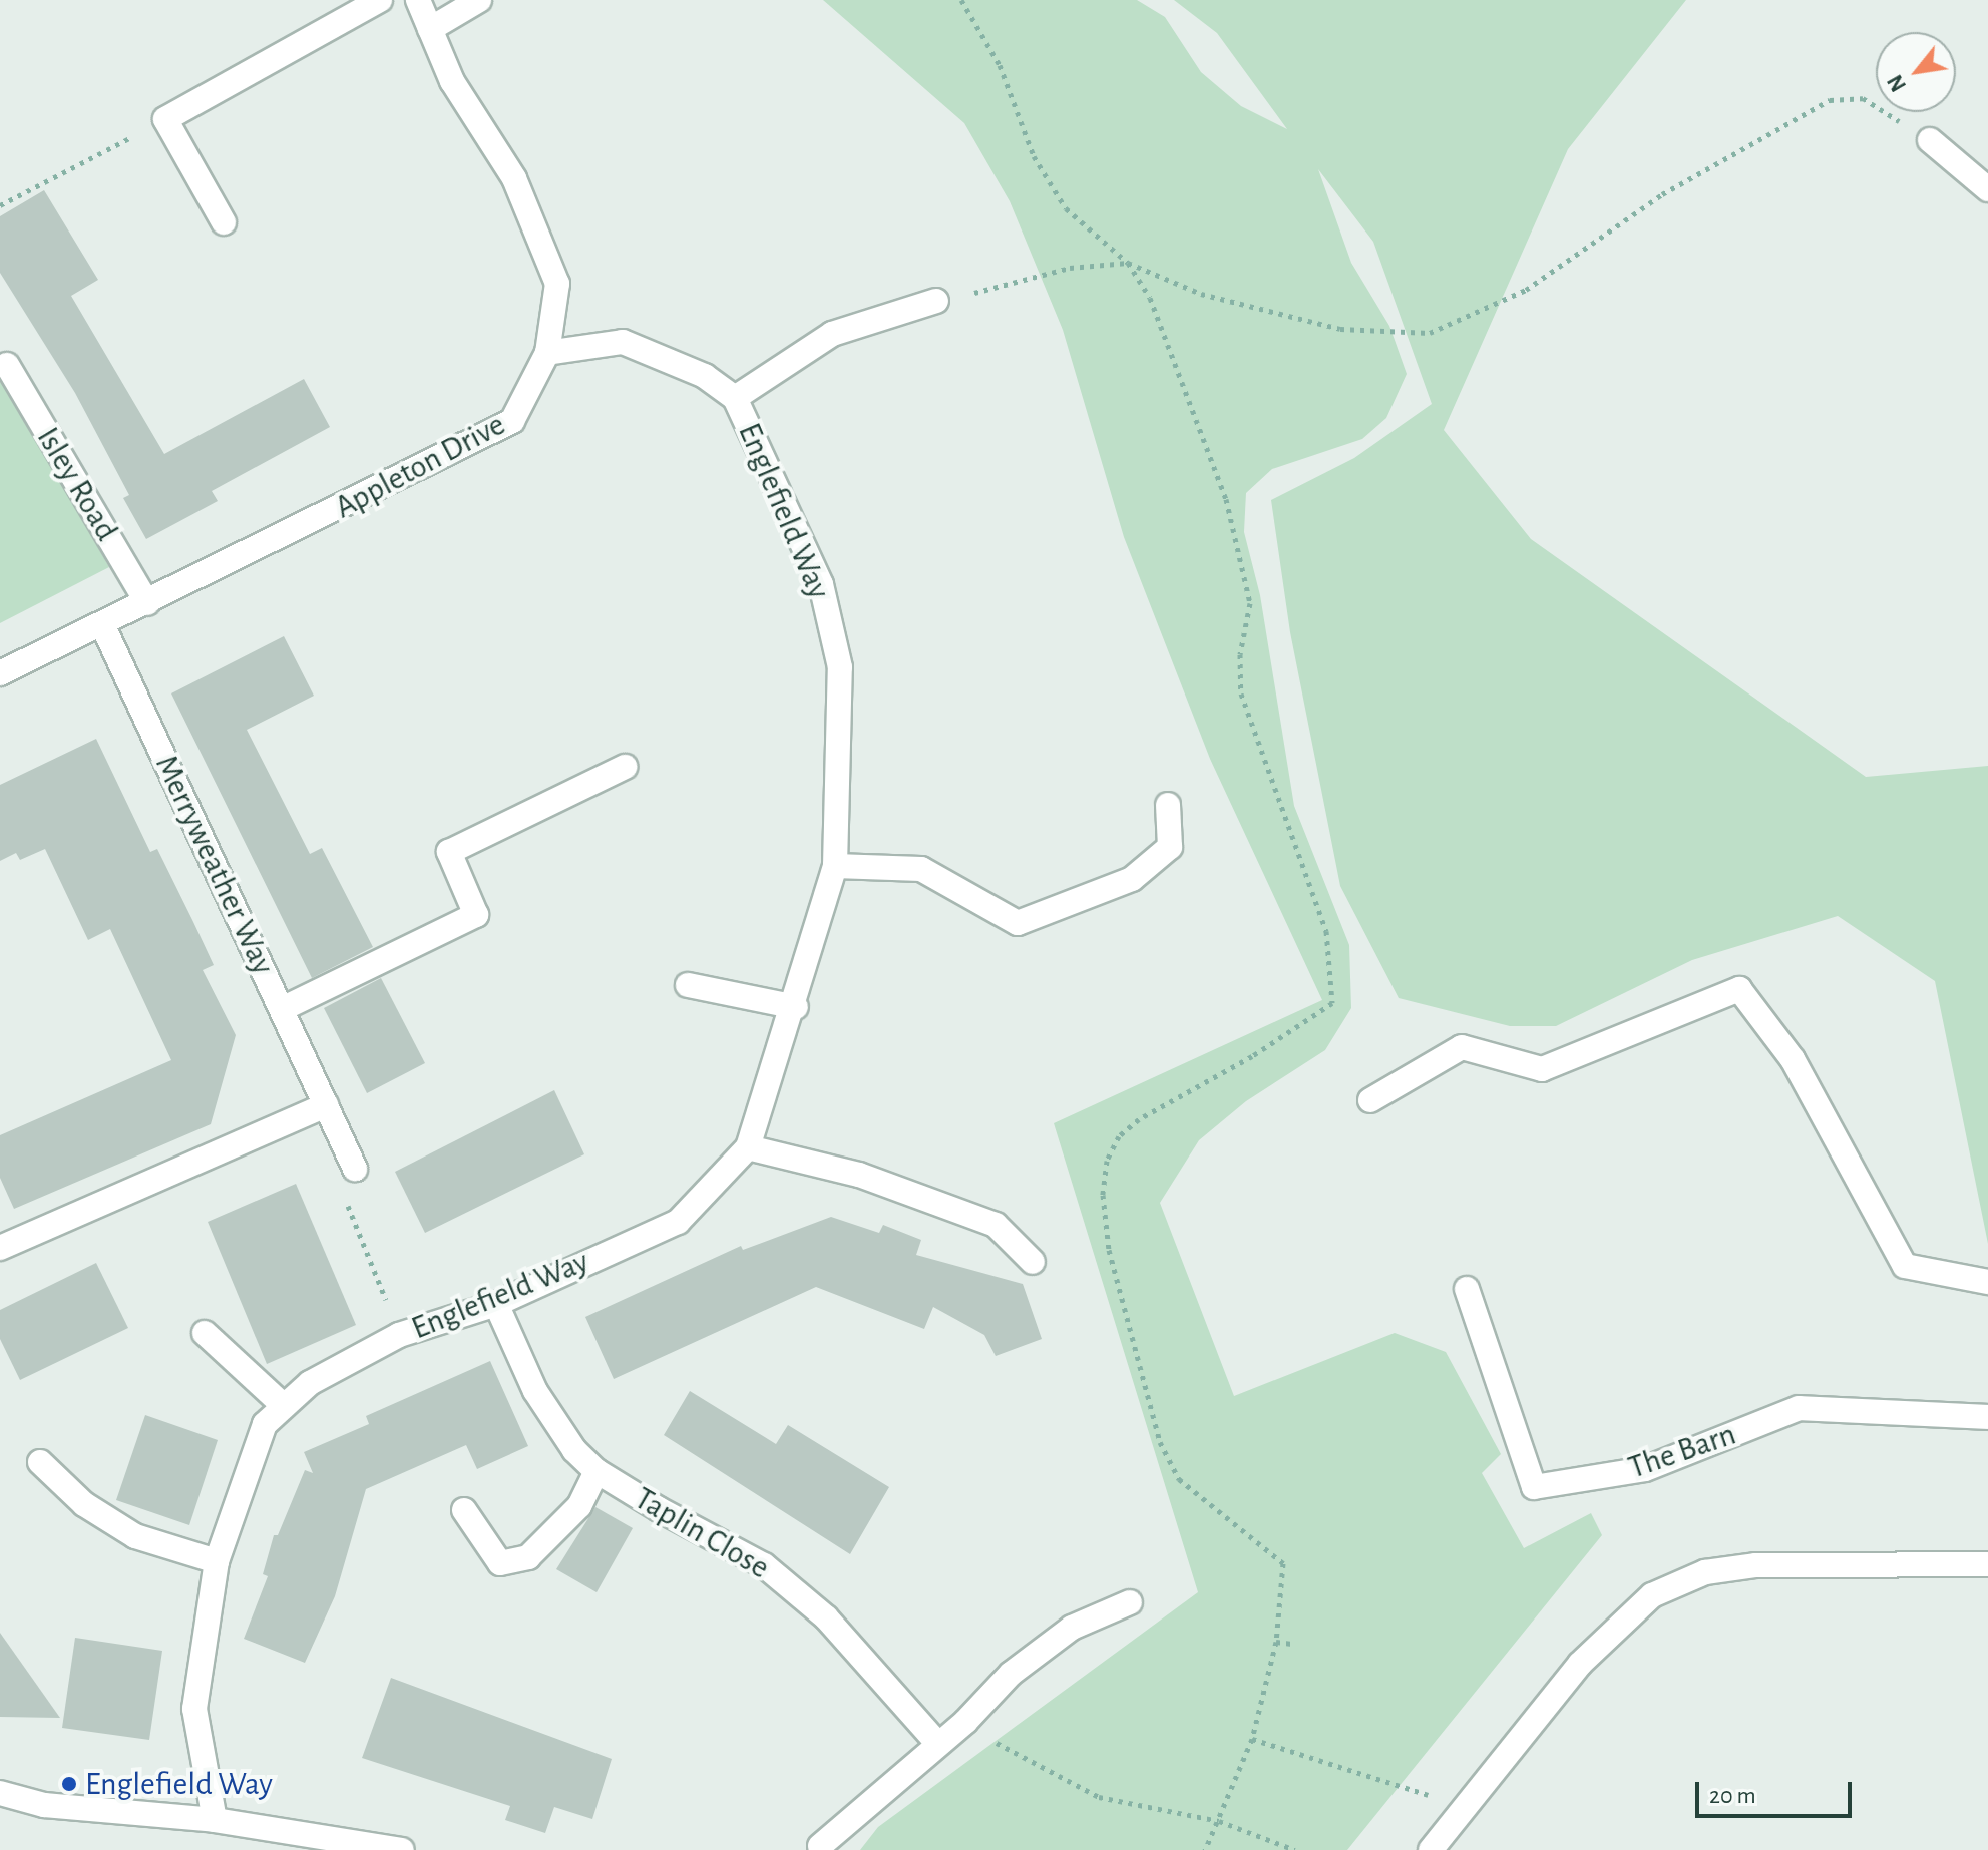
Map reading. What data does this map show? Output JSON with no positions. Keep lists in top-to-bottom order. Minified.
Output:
{"streets":{"street":["Appleton Drive","Isley Road","Englefield Way","Merryweather Way","The Barn","Taplin Close"]},"crossings":[["Appleton Drive","Isley Road"],["Appleton Drive","Englefield Way"],["Appleton Drive","Merryweather Way"],["Englefield Way","Taplin Close"]],"places":["Englefield Way"],"scale_bar":"20 m","north":"bottom left"}
